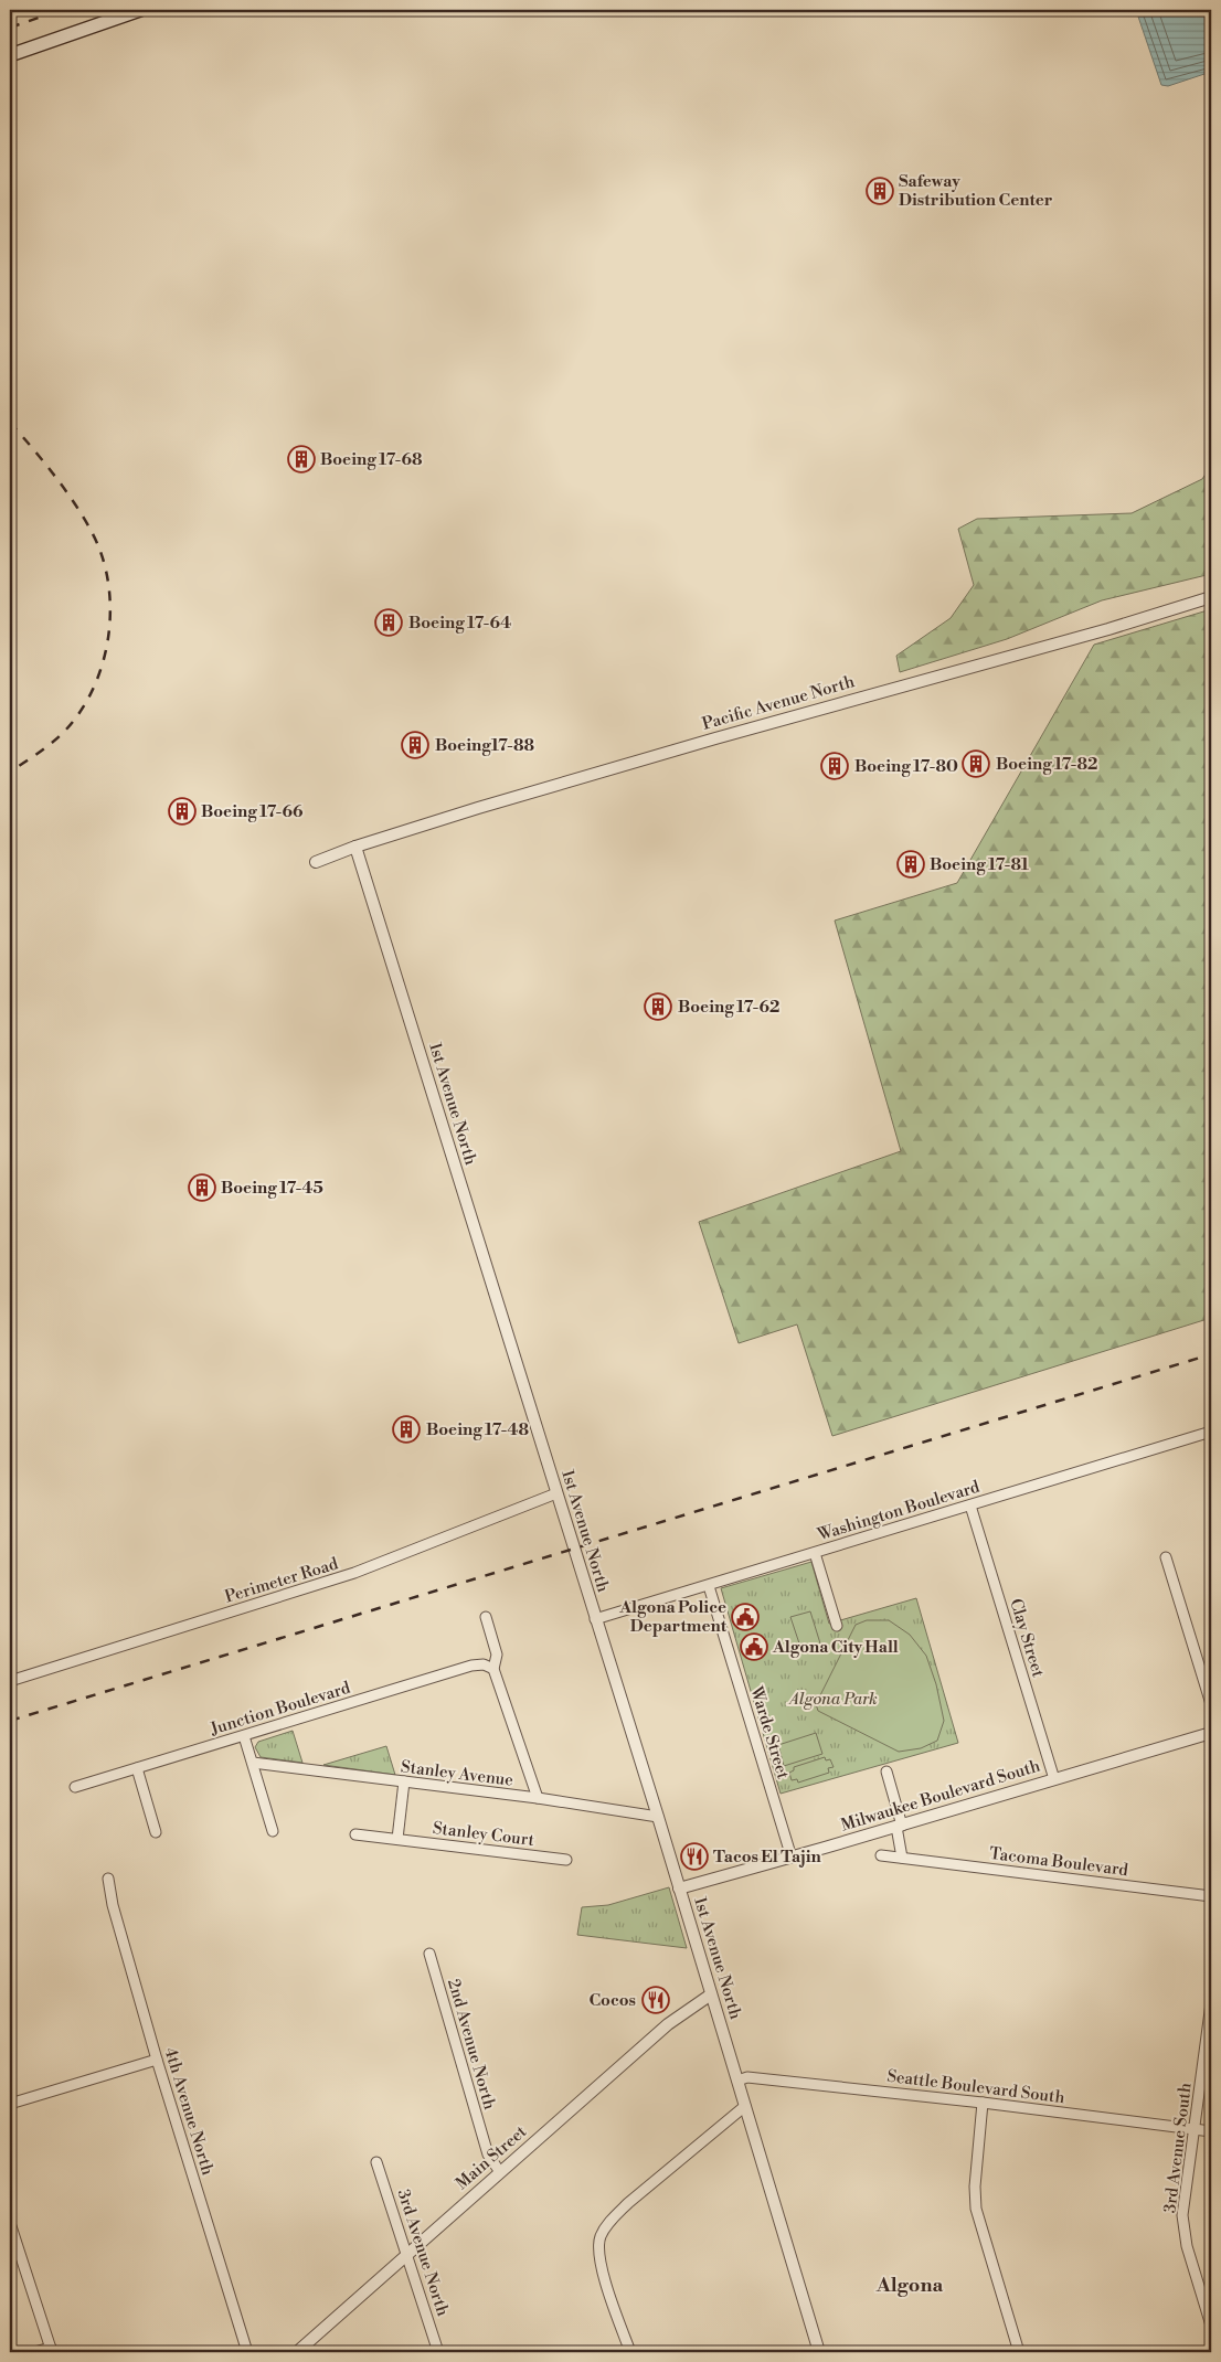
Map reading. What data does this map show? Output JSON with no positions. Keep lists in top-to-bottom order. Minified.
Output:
{"streets":{"street":["Pacific Avenue North","1st Avenue North","Washington Boulevard","Perimeter Road","Clay Street","Junction Boulevard","Warde Street","Stanley Avenue","Milwaukee Boulevard South","Stanley Court","Tacoma Boulevard","2nd Avenue North","Seattle Boulevard South","4th Avenue North","3rd Avenue South","Main Street","3rd Avenue North"]},"crossings":[["Pacific Avenue North","1st Avenue North"],["1st Avenue North","Washington Boulevard"],["1st Avenue North","Perimeter Road"],["1st Avenue North","Stanley Avenue"],["1st Avenue North","Milwaukee Boulevard South"],["1st Avenue North","Seattle Boulevard South"],["1st Avenue North","Main Street"],["Washington Boulevard","Clay Street"],["Washington Boulevard","Warde Street"],["Clay Street","Milwaukee Boulevard South"],["Warde Street","Milwaukee Boulevard South"],["2nd Avenue North","Main Street"],["Seattle Boulevard South","3rd Avenue South"],["Main Street","3rd Avenue North"]],"districts":["Algona"],"parks":["Algona Park"],"places":{"building":["Safeway Distribution Center","Boeing 17-68","Boeing 17-64","Boeing17-88","Boeing 17-82","Boeing 17-80","Boeing 17-66","Boeing 17-81","Boeing 17-62","Boeing 17-45","Boeing 17-48"],"public building":["Algona Police Department","Algona City Hall"],"restaurant":["Tacos El Tajin","Cocos"]}}
